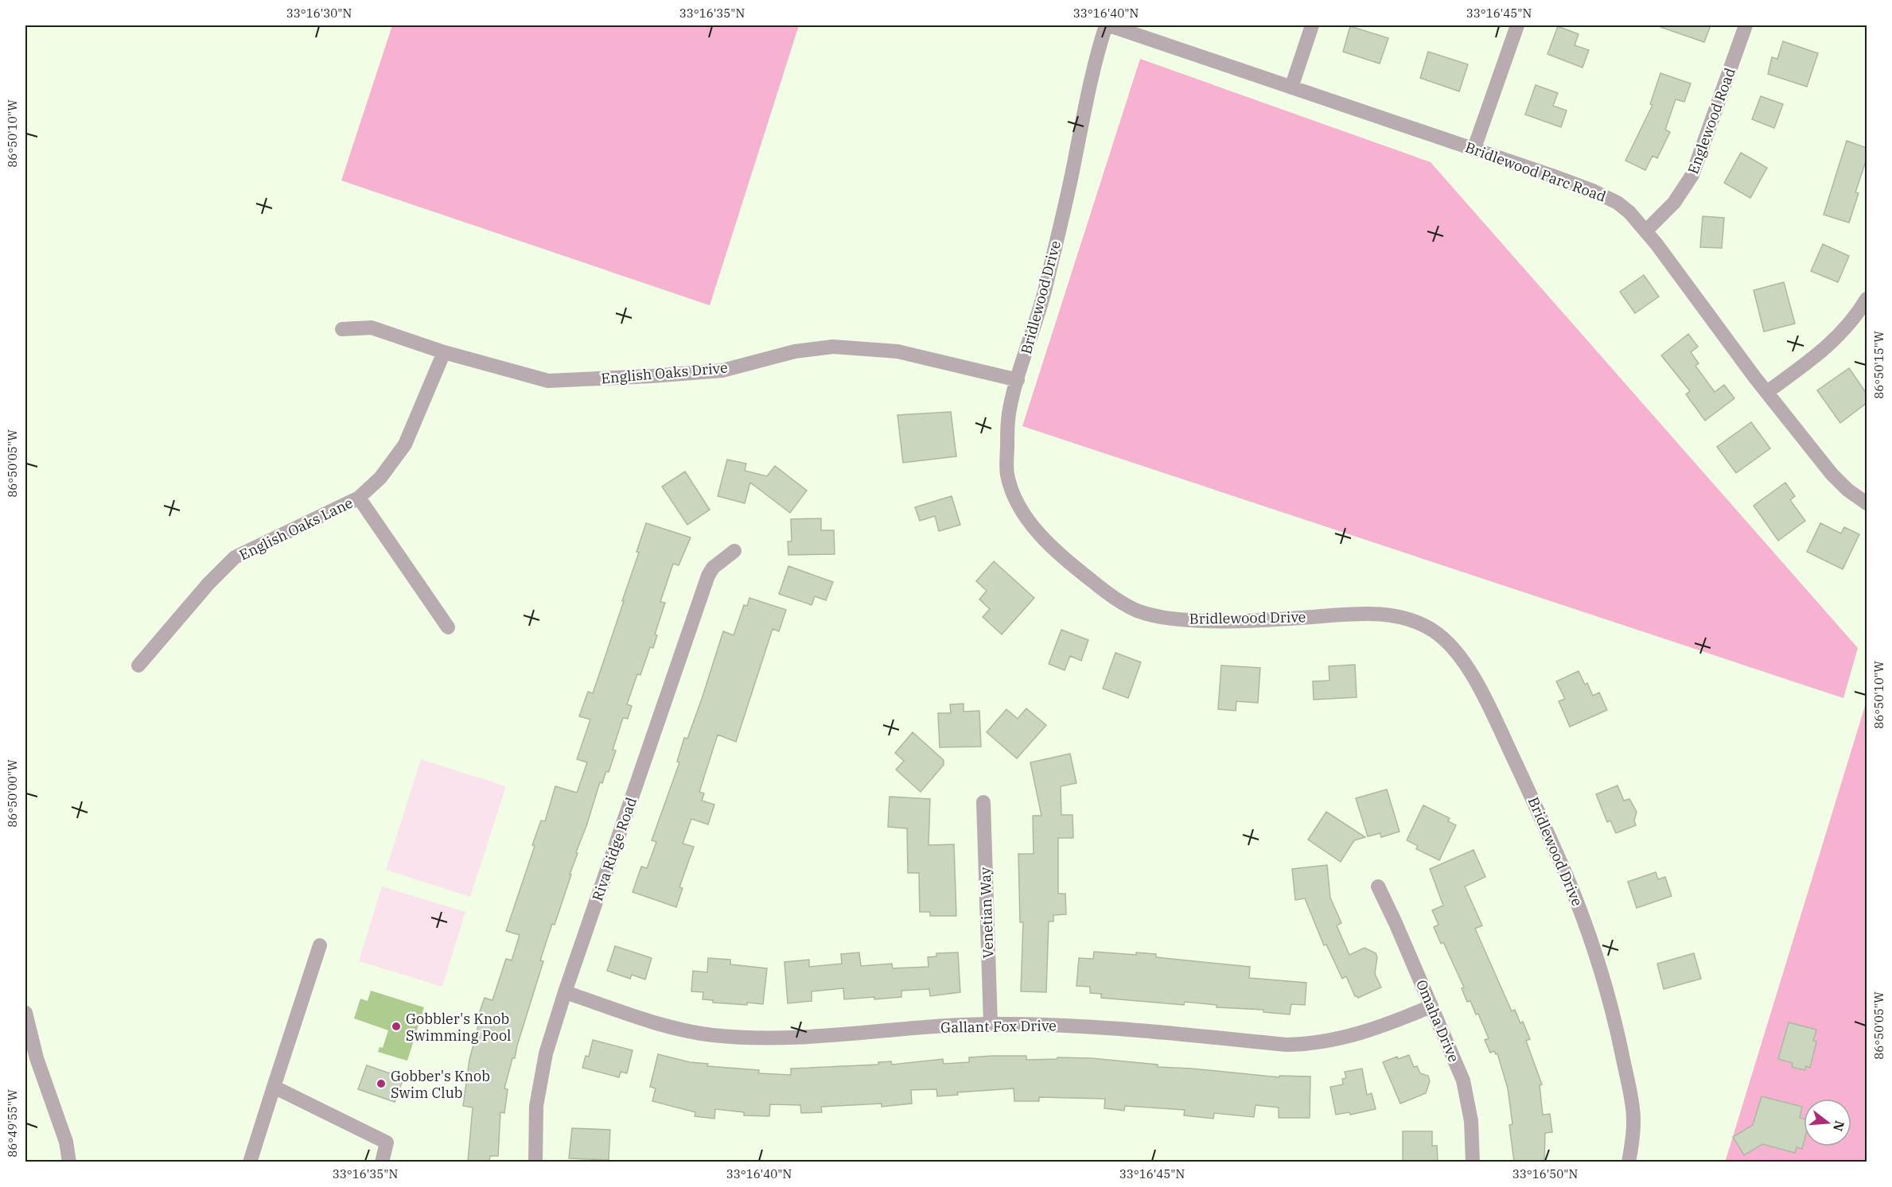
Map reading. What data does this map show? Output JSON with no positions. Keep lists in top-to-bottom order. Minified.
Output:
{"streets":{"street":["Englewood Road","Bridlewood Parc Road","Bridlewood Drive","English Oaks Drive","English Oaks Lane","Riva Ridge Road","Venetian Way","Omaha Drive","Gallant Fox Drive"]},"crossings":[["Englewood Road","Bridlewood Parc Road"],["Bridlewood Parc Road","Bridlewood Drive"],["Bridlewood Drive","English Oaks Drive"],["English Oaks Drive","English Oaks Lane"],["Riva Ridge Road","Gallant Fox Drive"],["Venetian Way","Gallant Fox Drive"],["Omaha Drive","Gallant Fox Drive"]],"places":["Gobbler's Knob Swimming Pool","Gobber's Knob Swim Club"],"north":"right","coordinates":["33°16'30\"N","33°16'35\"N","33°16'40\"N","33°16'45\"N","86°50'10\"W","86°50'15\"W","86°50'05\"W","86°50'00\"W","86°49'55\"W","33°16'50\"N"]}
